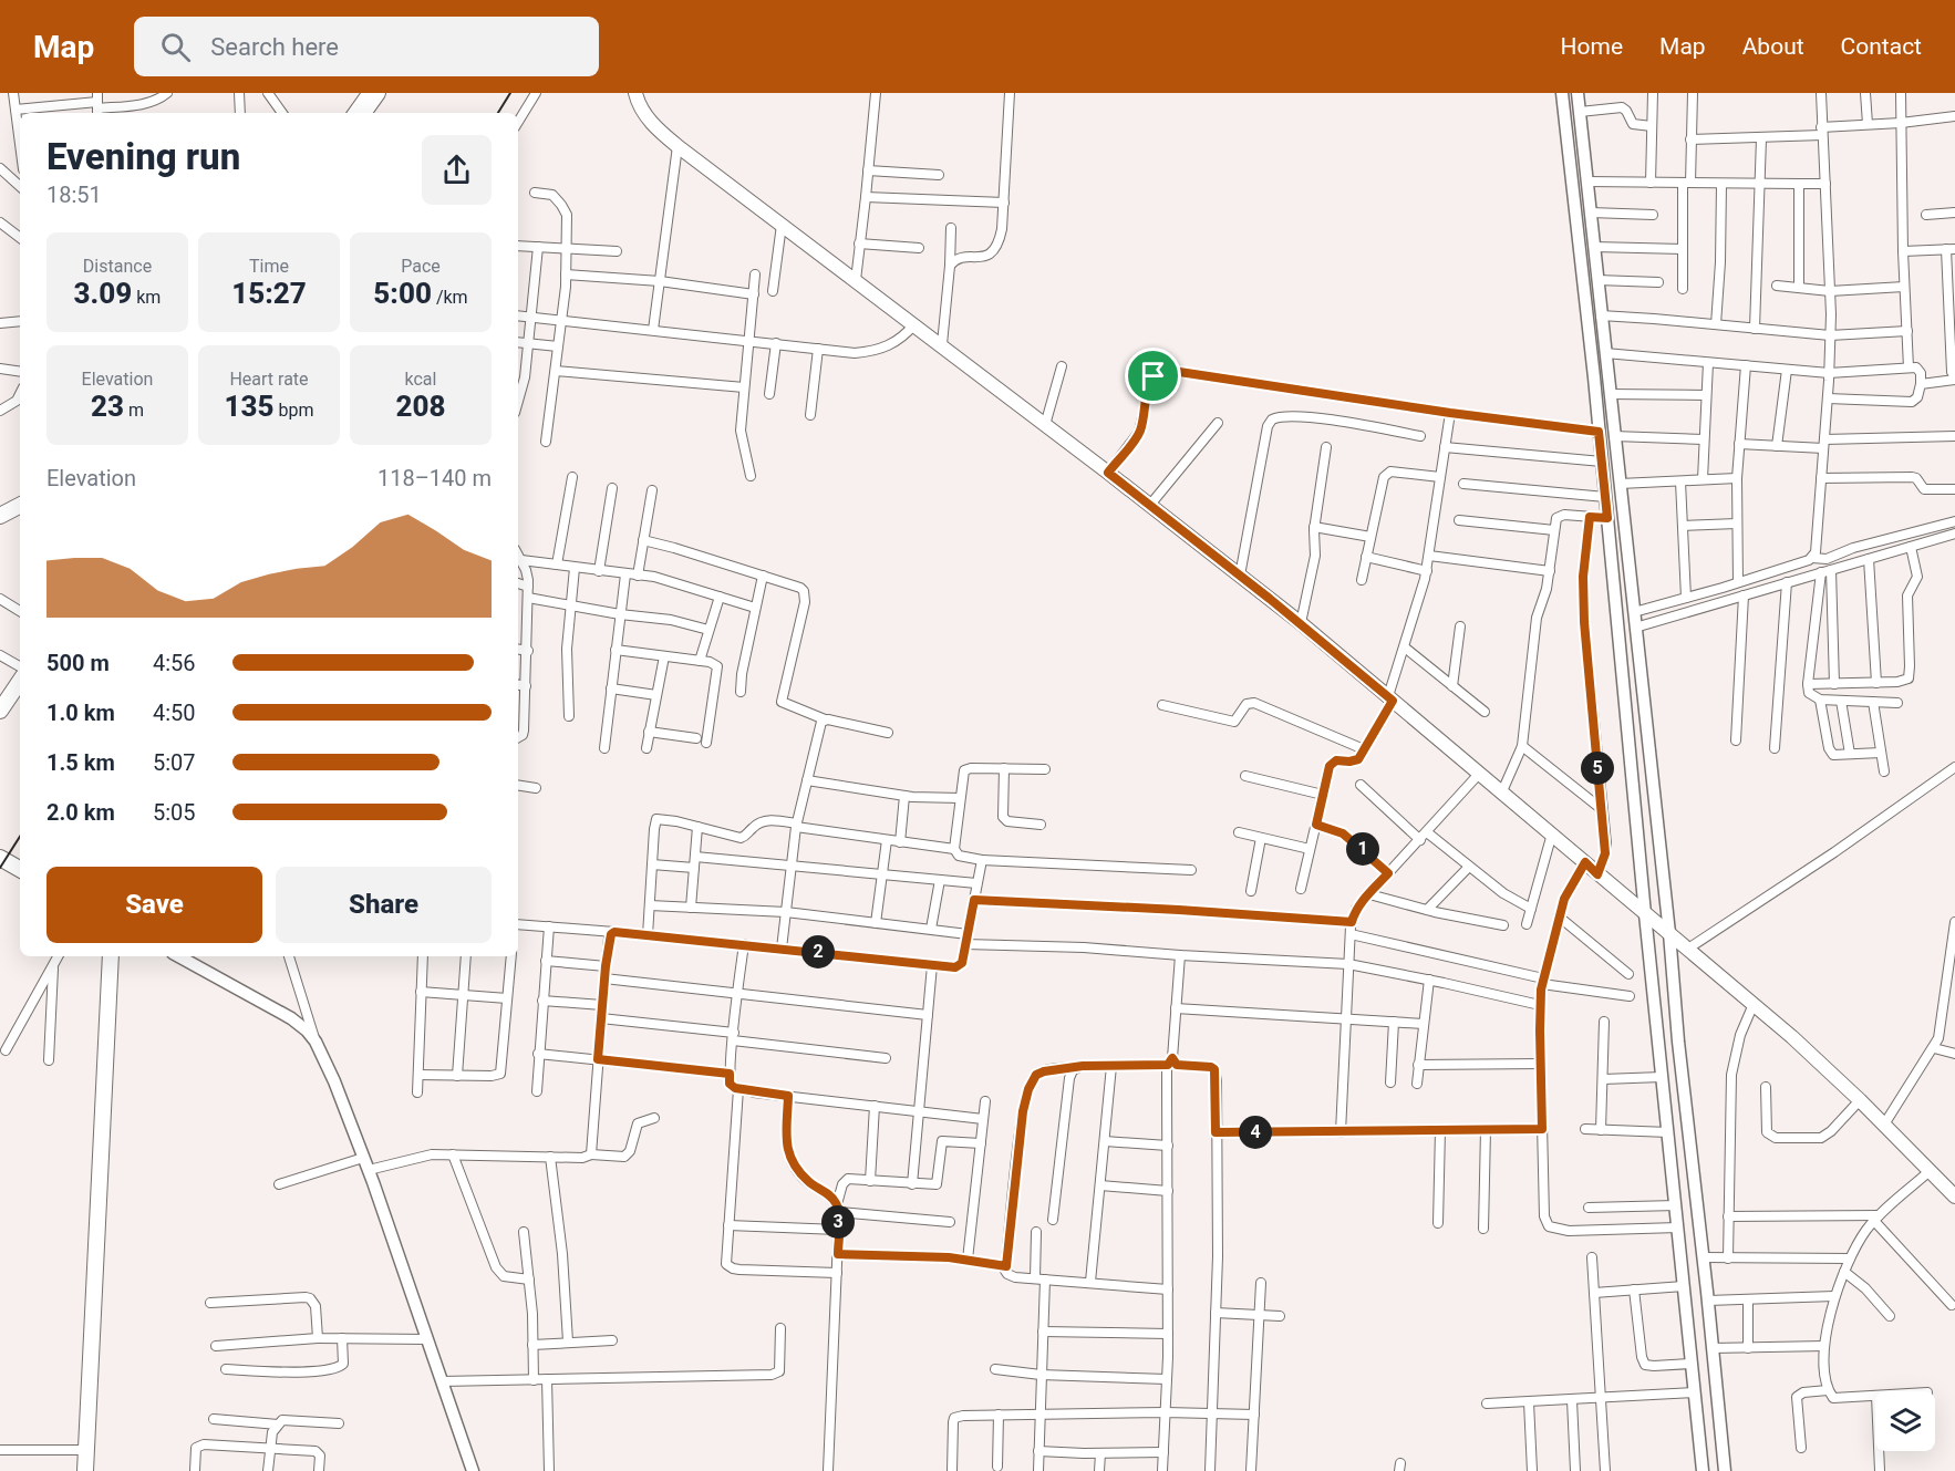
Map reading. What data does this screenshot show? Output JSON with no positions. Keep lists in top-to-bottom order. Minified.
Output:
{"page":{"header":"Map","search":"Search here","nav":["Home","Map","About","Contact"],"heading":["Evening run","18:51"],"stats":[["Distance","3.09 km"],["Time","15:27"],["Pace","5:00 /km"],["Elevation","23 m"],["Heart rate","135 bpm"],["kcal","208"]],"chart":["Elevation","118–140 m"],"list":[{"name":"500 m","note":"4:56"},{"name":"1.0 km","note":"4:50"},{"name":"1.5 km","note":"5:07"},{"name":"2.0 km","note":"5:05"}],"pins":["5","1","2","4","3"],"buttons":["Save","Share"]}}
